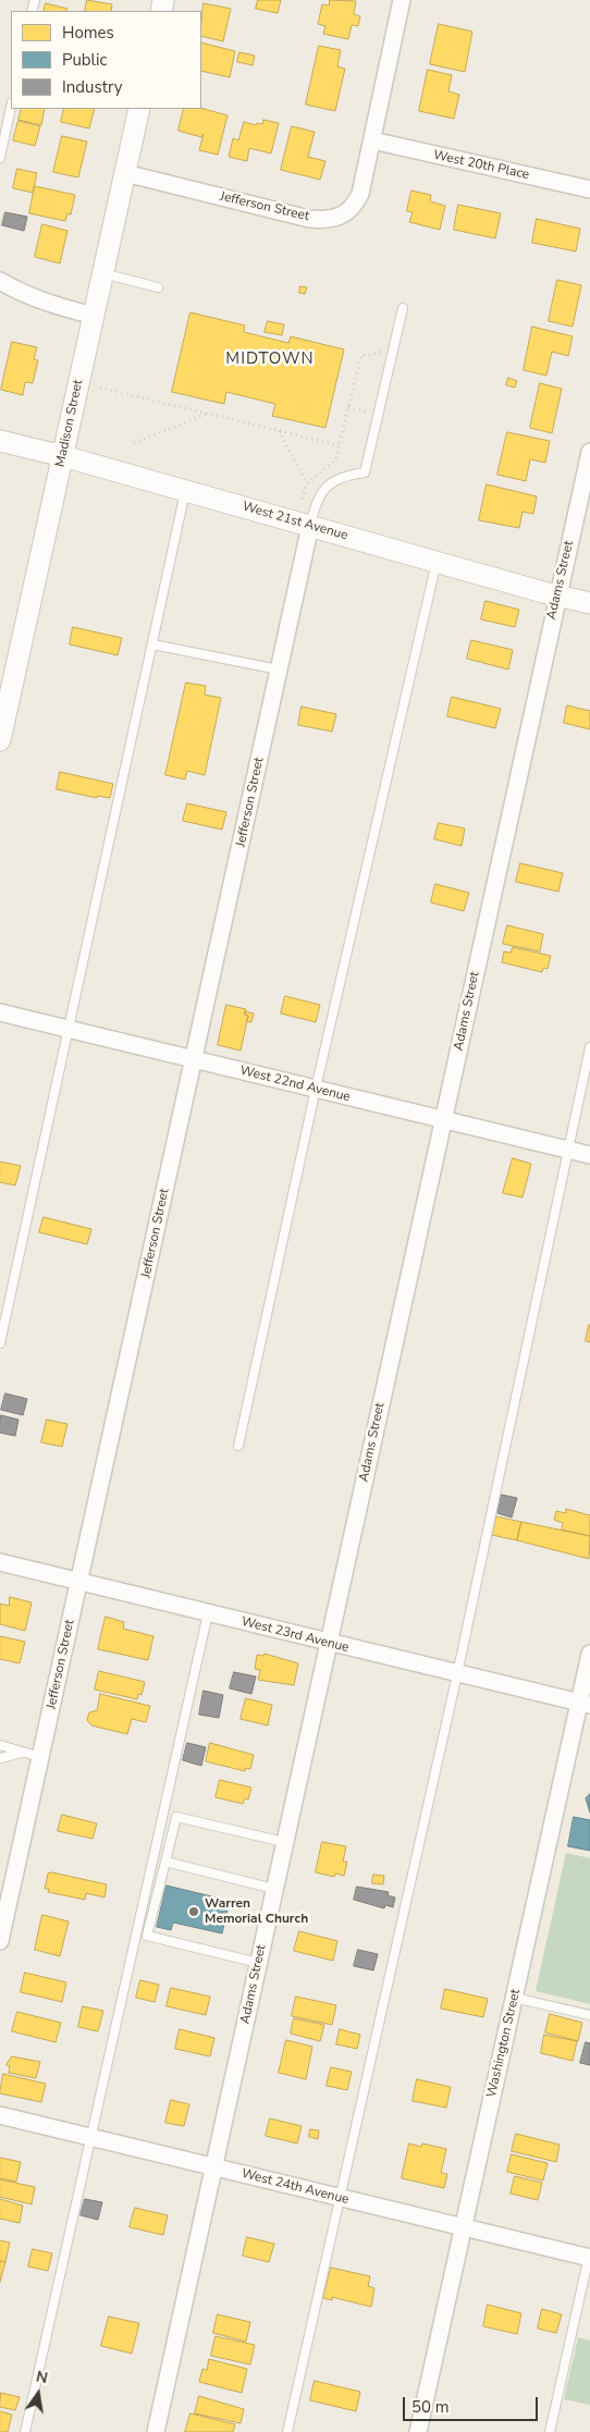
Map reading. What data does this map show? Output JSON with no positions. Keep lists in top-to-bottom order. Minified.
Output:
{"streets":{"street":["West 20th Place","Jefferson Street","Madison Street","West 21st Avenue","Adams Street","West 22nd Avenue","West 23rd Avenue","Washington Street","West 24th Avenue"]},"crossings":[["West 20th Place","Jefferson Street"],["Jefferson Street","Madison Street"],["Jefferson Street","West 21st Avenue"],["Jefferson Street","West 22nd Avenue"],["Jefferson Street","West 23rd Avenue"],["Madison Street","West 21st Avenue"],["West 21st Avenue","Adams Street"],["Adams Street","West 22nd Avenue"],["Adams Street","West 23rd Avenue"],["Adams Street","West 24th Avenue"],["West 23rd Avenue","Washington Street"],["Washington Street","West 24th Avenue"]],"districts":["MIDTOWN"],"places":["Warren Memorial Church"],"legend":["Homes","Public","Industry"],"scale_bar":"50 m","north":"top"}
